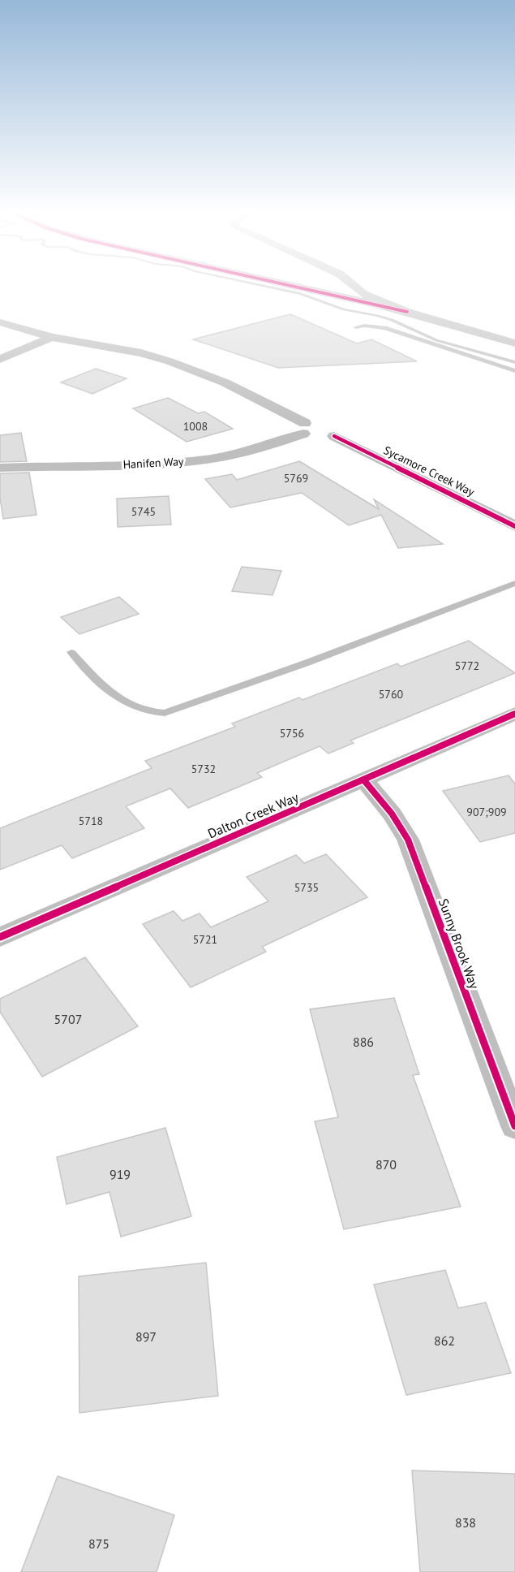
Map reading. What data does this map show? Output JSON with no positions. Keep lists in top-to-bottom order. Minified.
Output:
{"streets":{"street":["Hanifen Way","Sycamore Creek Way","Dalton Creek Way","Sunny Brook Way"]},"crossings":[["Hanifen Way","Sycamore Creek Way"],["Dalton Creek Way","Sunny Brook Way"]],"house_numbers":["1008","5769","5745","5772","5760","5756","5732","907;909","5718","5735","5721","5707","886","870","919","897","862","838","875"]}
